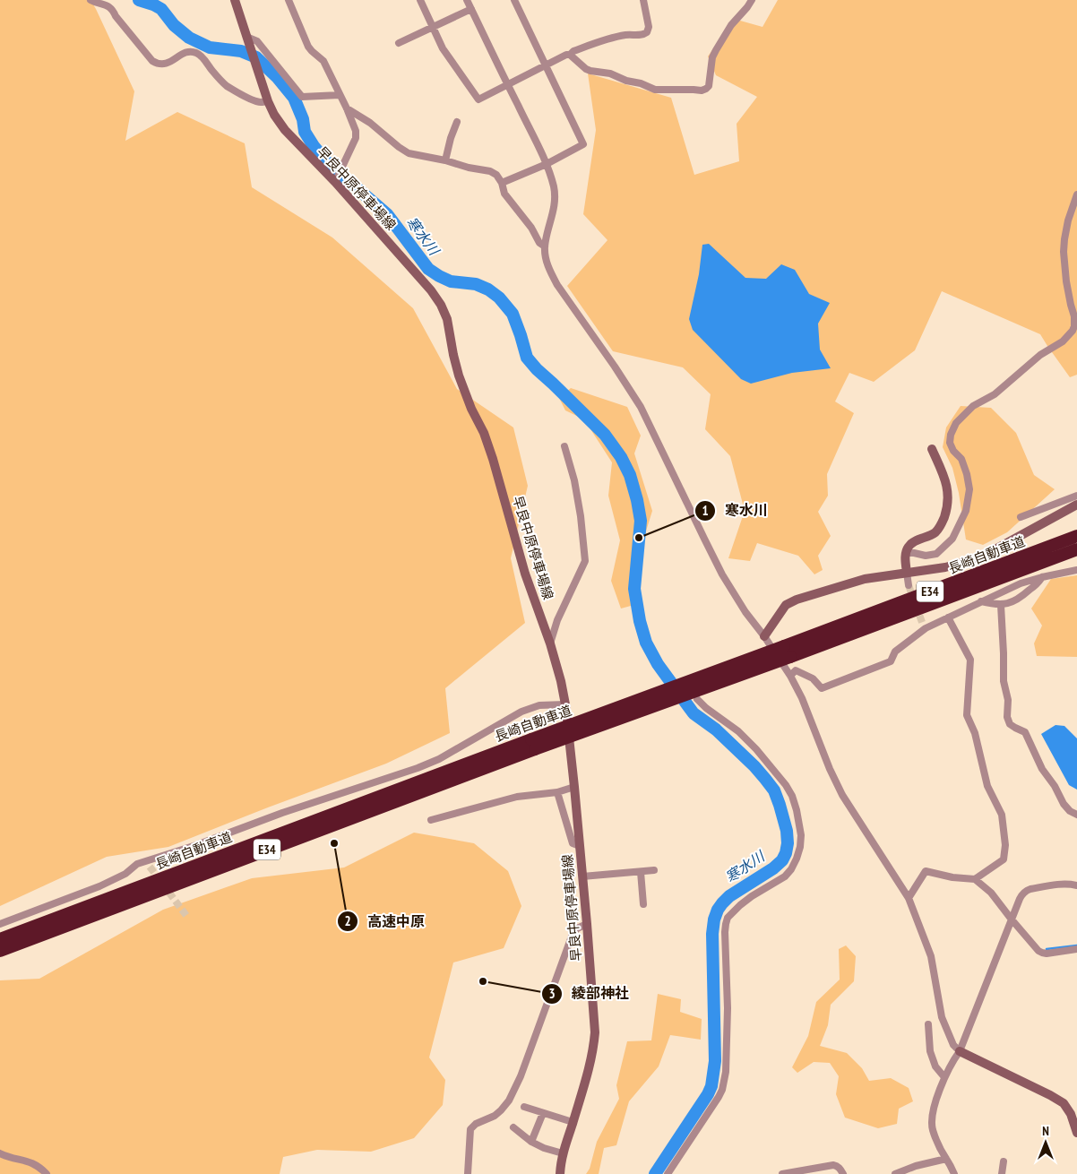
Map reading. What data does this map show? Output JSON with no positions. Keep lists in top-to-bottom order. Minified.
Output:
{"streets":{"highway":["長崎自動車道","E34"],"main road":["早良中原停車場線"]},"water":["寒水川"],"places":["寒水川","高速中原","綾部神社"],"north":"top"}
